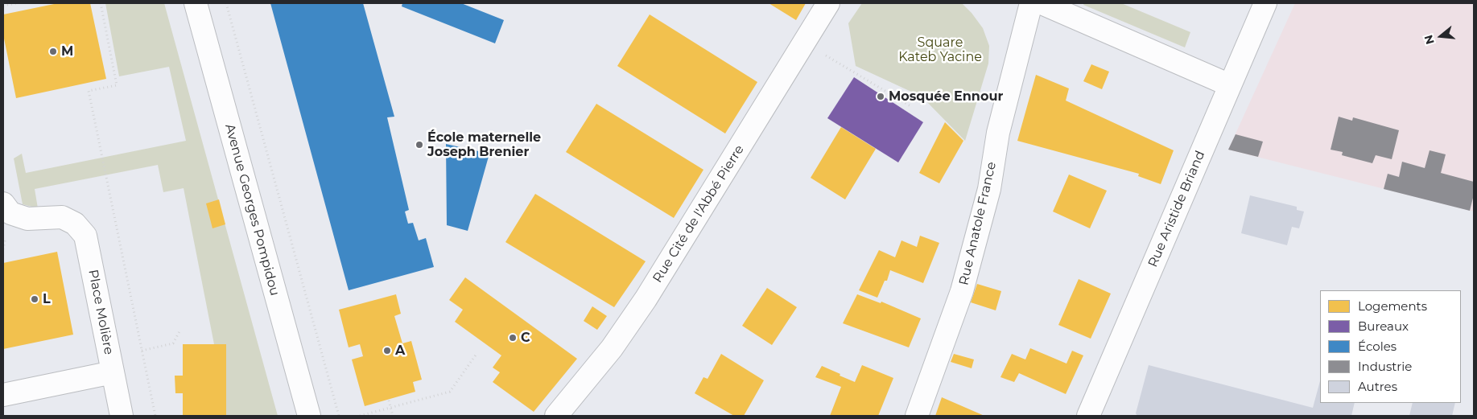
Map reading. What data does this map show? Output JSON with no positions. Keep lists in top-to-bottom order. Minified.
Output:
{"streets":{"street":["Rue Aristide Briand","Avenue Georges Pompidou","Rue Cité de l'Abbé Pierre","Rue Anatole France","Place Molière"]},"parks":["Square Kateb Yacine"],"places":["M","Mosquée Ennour","École maternelle Joseph Brenier","L","C","A"],"legend":["Logements","Bureaux","Écoles","Industrie","Autres"],"north":"left"}
